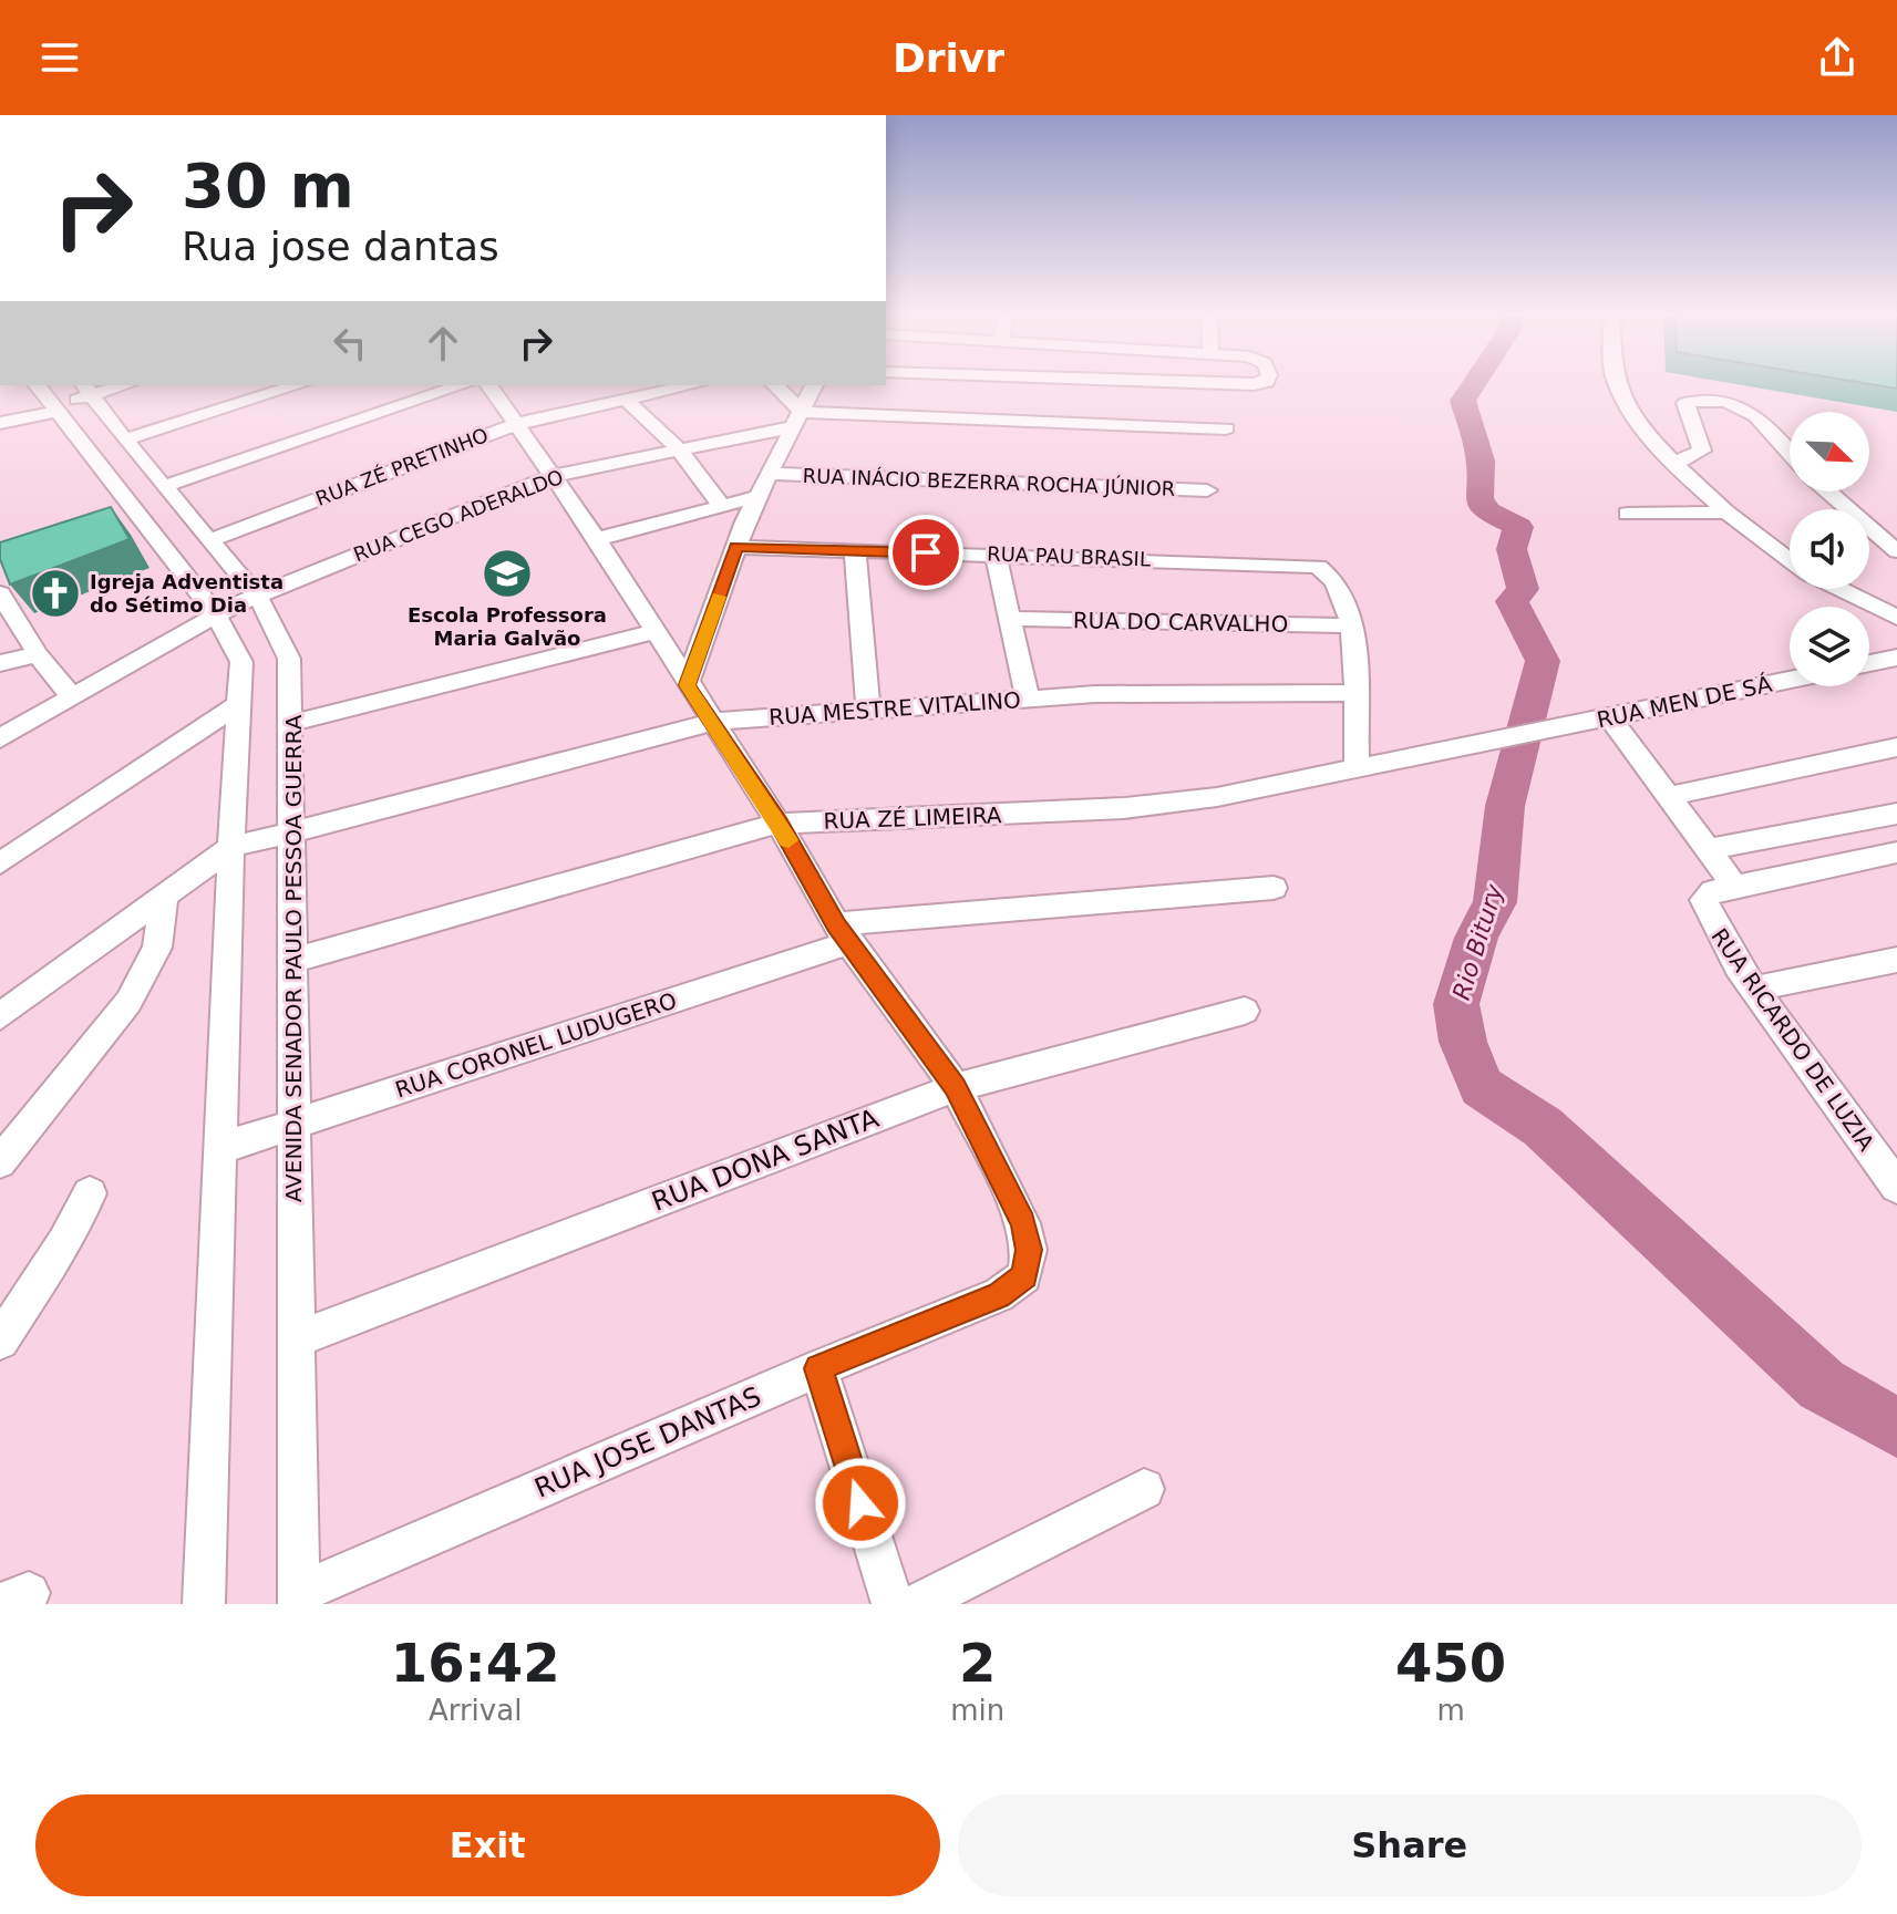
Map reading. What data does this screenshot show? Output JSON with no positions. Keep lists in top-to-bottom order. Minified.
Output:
{"streets":{"street":["RUA ZÉ PRETINHO","RUA INÁCIO BEZERRA ROCHA JÚNIOR","RUA CEGO ADERALDO","RUA PAU BRASIL","RUA DO CARVALHO","RUA MEN DE SÁ","RUA MESTRE VITALINO","RUA ZÉ LIMEIRA","AVENIDA SENADOR PAULO PESSOA GUERRA","RUA RICARDO DE LUZIA","RUA CORONEL LUDUGERO","RUA DONA SANTA","RUA JOSE DANTAS"]},"crossings":[["RUA ZÉ PRETINHO","AVENIDA SENADOR PAULO PESSOA GUERRA"],["RUA CEGO ADERALDO","AVENIDA SENADOR PAULO PESSOA GUERRA"],["RUA PAU BRASIL","RUA DO CARVALHO"],["RUA MEN DE SÁ","RUA ZÉ LIMEIRA"],["RUA MEN DE SÁ","RUA RICARDO DE LUZIA"],["RUA MESTRE VITALINO","AVENIDA SENADOR PAULO PESSOA GUERRA"],["RUA ZÉ LIMEIRA","AVENIDA SENADOR PAULO PESSOA GUERRA"],["AVENIDA SENADOR PAULO PESSOA GUERRA","RUA CORONEL LUDUGERO"],["AVENIDA SENADOR PAULO PESSOA GUERRA","RUA DONA SANTA"],["AVENIDA SENADOR PAULO PESSOA GUERRA","RUA JOSE DANTAS"],["RUA DONA SANTA","RUA JOSE DANTAS"]],"water":["Rio Bitury"],"places":{"school or university":["Escola Professora Maria Galvão"],"church":["Igreja Adventista do Sétimo Dia"]},"north":"bottom right","page":{"header":"Drivr","turn":["30 m","Rua jose dantas"],"eta":["16:42","Arrival","2","min","450","m"],"buttons":["Exit","Share"]}}
